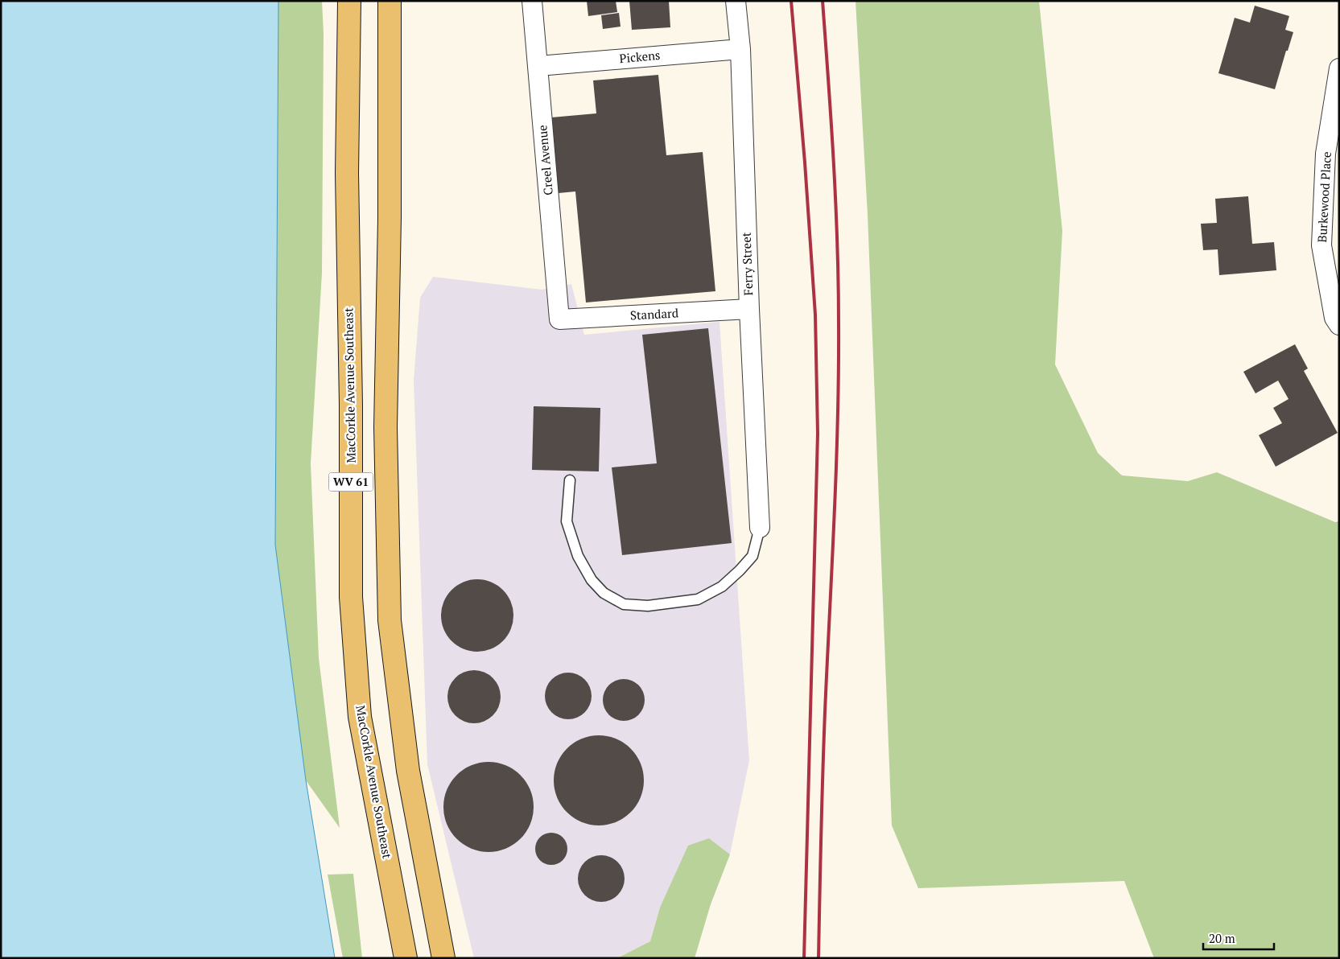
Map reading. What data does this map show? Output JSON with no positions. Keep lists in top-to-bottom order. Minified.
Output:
{"streets":{"main road":["MacCorkle Avenue Southeast","WV 61"],"street":["Pickens","Creel Avenue","Burkewood Place","Ferry Street","Standard"]},"crossings":[["Pickens","Creel Avenue"],["Pickens","Ferry Street"],["Creel Avenue","Standard"],["Ferry Street","Standard"]],"scale_bar":"20 m"}
